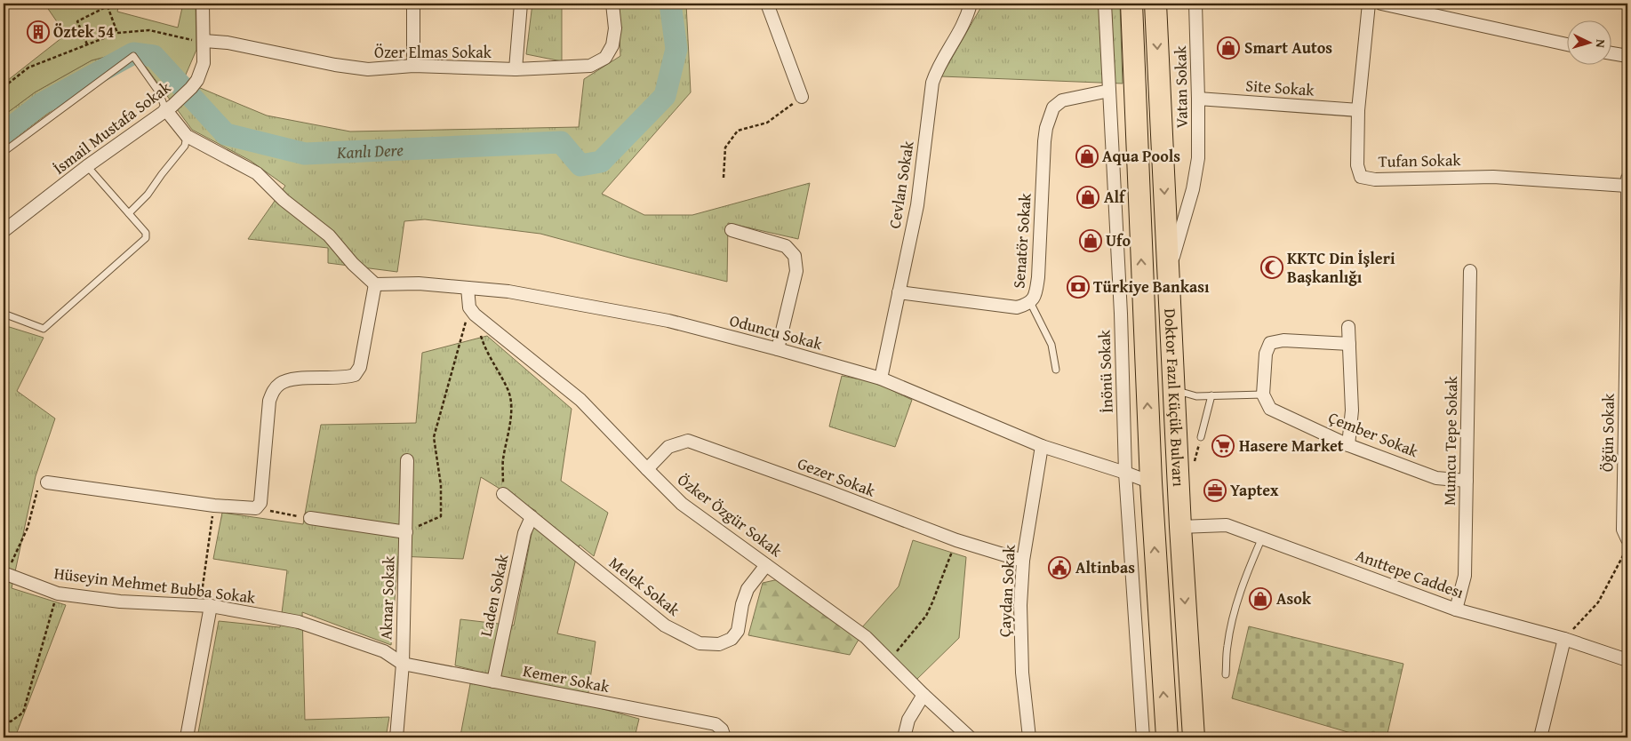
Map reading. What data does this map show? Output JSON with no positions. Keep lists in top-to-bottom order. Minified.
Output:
{"streets":{"highway":["Doktor Fazıl Küçük Bulvarı"],"street":["Özer Elmas Sokak","Vatan Sokak","Site Sokak","İsmail Mustafa Sokak","Tufan Sokak","Cevlan Sokak","Senatör Sokak","Oduncu Sokak","İnönü Sokak","Öğün Sokak","Çember Sokak","Mumcu Tepe Sokak","Gezer Sokak","Özker Özgür Sokak","Anıttepe Caddesı","Hüseyin Mehmet Bubba Sokak","Melek Sokak","Çaydan Sokak","Laden Sokak","Aknar Sokak","Kemer Sokak"]},"crossings":[["Özer Elmas Sokak","İsmail Mustafa Sokak"],["Vatan Sokak","Site Sokak"],["Vatan Sokak","Doktor Fazıl Küçük Bulvarı"],["Site Sokak","Tufan Sokak"],["Tufan Sokak","Öğün Sokak"],["Cevlan Sokak","Senatör Sokak"],["Cevlan Sokak","Oduncu Sokak"],["Senatör Sokak","İnönü Sokak"],["Oduncu Sokak","İnönü Sokak"],["Oduncu Sokak","Doktor Fazıl Küçük Bulvarı"],["Oduncu Sokak","Çaydan Sokak"],["Doktor Fazıl Küçük Bulvarı","Anıttepe Caddesı"],["Çember Sokak","Mumcu Tepe Sokak"],["Mumcu Tepe Sokak","Anıttepe Caddesı"],["Gezer Sokak","Özker Özgür Sokak"],["Gezer Sokak","Çaydan Sokak"],["Özker Özgür Sokak","Melek Sokak"],["Hüseyin Mehmet Bubba Sokak","Aknar Sokak"],["Hüseyin Mehmet Bubba Sokak","Kemer Sokak"],["Melek Sokak","Laden Sokak"],["Laden Sokak","Kemer Sokak"],["Aknar Sokak","Kemer Sokak"]],"water":["Kanlı Dere"],"places":{"building":["Öztek 54"],"shop":["Smart Autos","Aqua Pools","Alf","Ufo","Asok"],"mosque":["KKTC Din İşleri Başkanlığı"],"bank":["Türkiye Bankası"],"supermarket":["Hasere Market"],"office":["Yaptex"],"public building":["Altinbas"]},"north":"right"}
